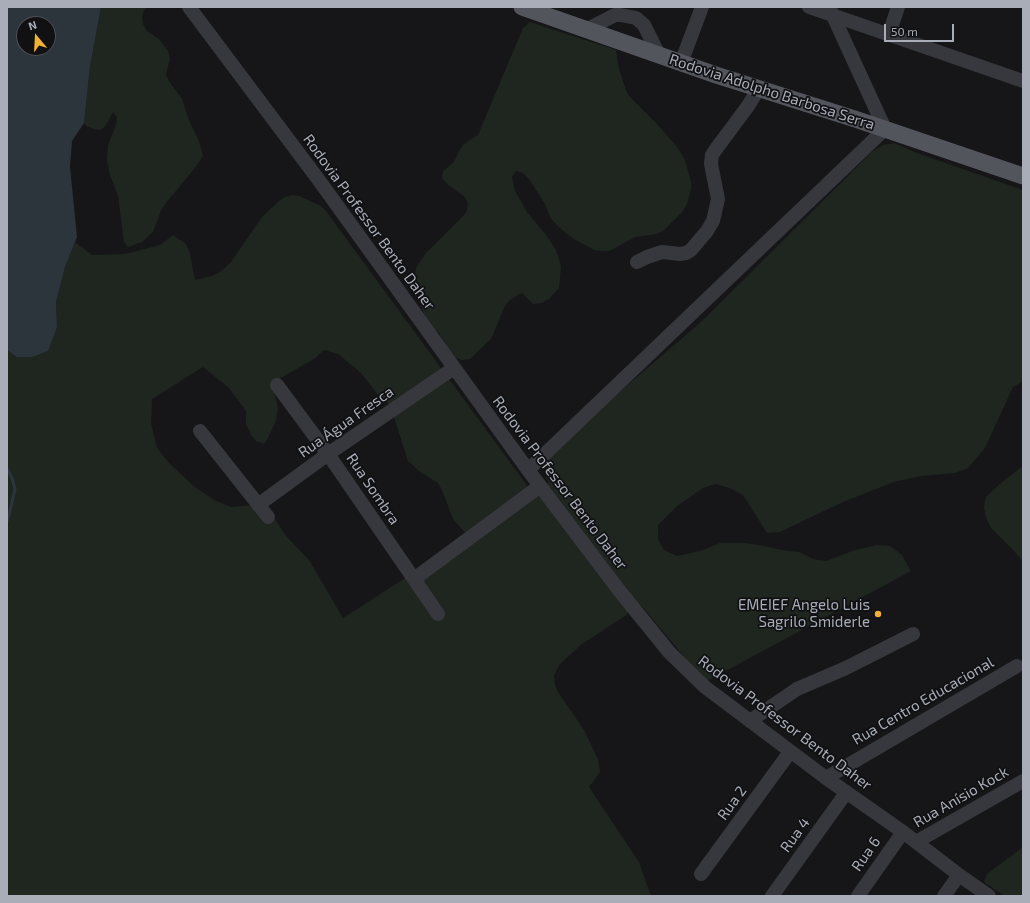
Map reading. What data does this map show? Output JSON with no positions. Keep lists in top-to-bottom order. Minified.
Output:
{"streets":{"main road":["Rodovia Adolpho Barbosa Serra"],"street":["Rodovia Professor Bento Daher","Rua Água Fresca","Rua Sombra","Rua Centro Educacional","Rua Anísio Kock","Rua 2","Rua 4","Rua 6"]},"crossings":[["Rodovia Professor Bento Daher","Rua Água Fresca"],["Rodovia Professor Bento Daher","Rua Centro Educacional"],["Rodovia Professor Bento Daher","Rua Anísio Kock"],["Rodovia Professor Bento Daher","Rua 2"],["Rodovia Professor Bento Daher","Rua 4"],["Rodovia Professor Bento Daher","Rua 6"],["Rua Água Fresca","Rua Sombra"]],"places":["EMEIEF Angelo Luis Sagrilo Smiderle"],"scale_bar":"50 m","north":"top"}
